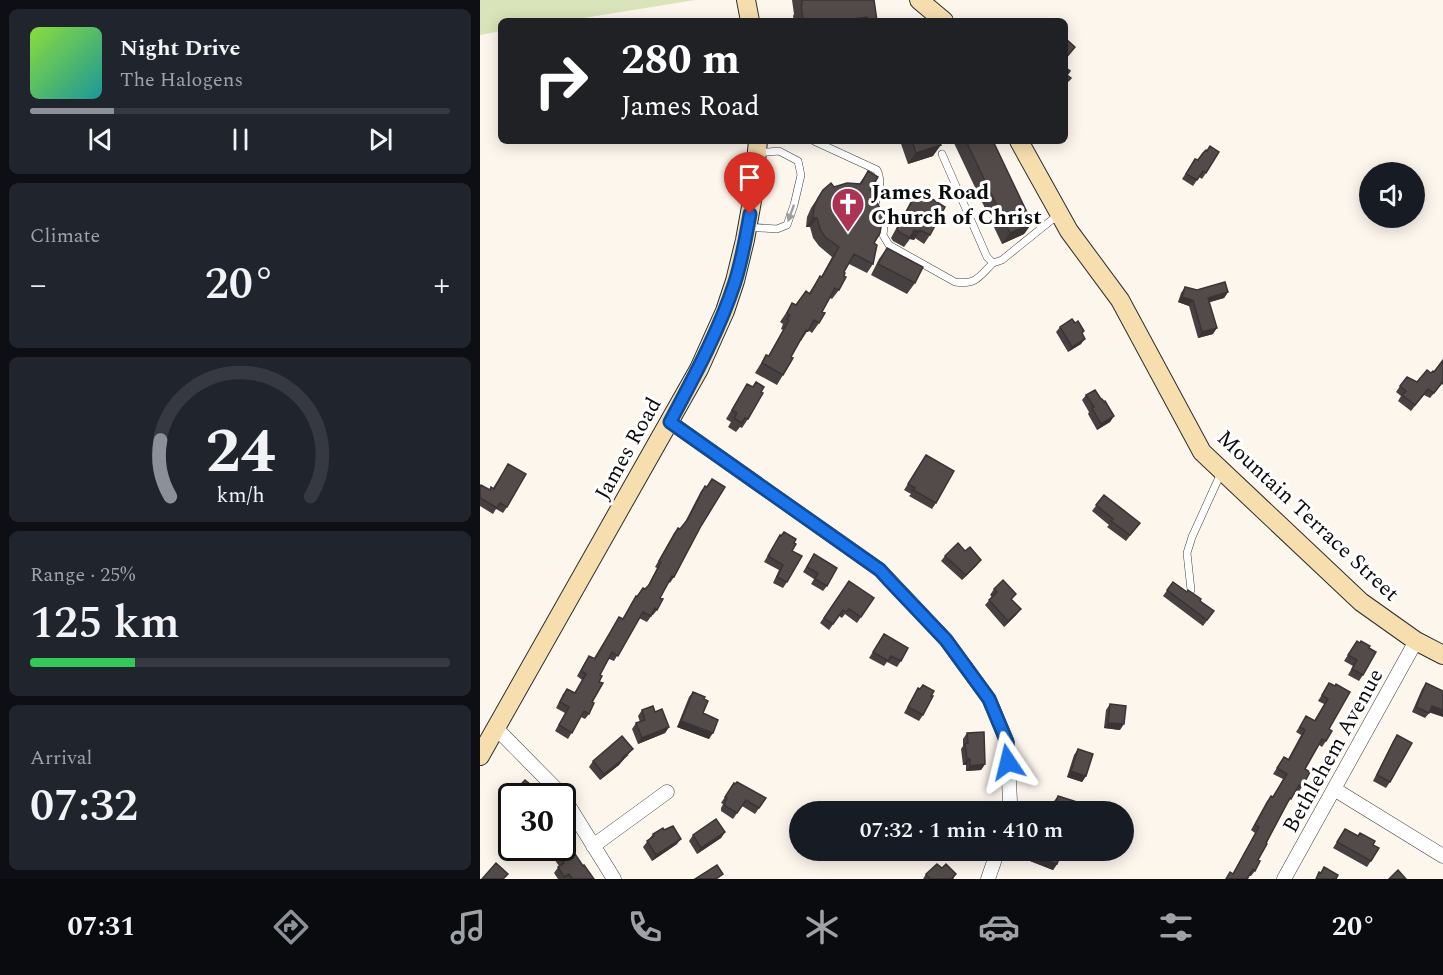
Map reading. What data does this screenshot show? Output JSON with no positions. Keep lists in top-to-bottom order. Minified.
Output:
{"streets":{"street":["James Road","Mountain Terrace Street","Bethlehem Avenue"]},"crossings":[["Mountain Terrace Street","Bethlehem Avenue"]],"places":{"church":["James Road Church of Christ"]},"page":{"turn":["280 m","James Road"],"song":["Night Drive","The Halogens"],"tile":["Climate",["Range · 25%","125 km"],["Arrival","07:32"]],"heat":["−","20°","+"],"limit":"30","trip":"07:32 · 1 min · 410 m","tabs":["07:31","20°"],"gauge":["24","km/h"]}}
